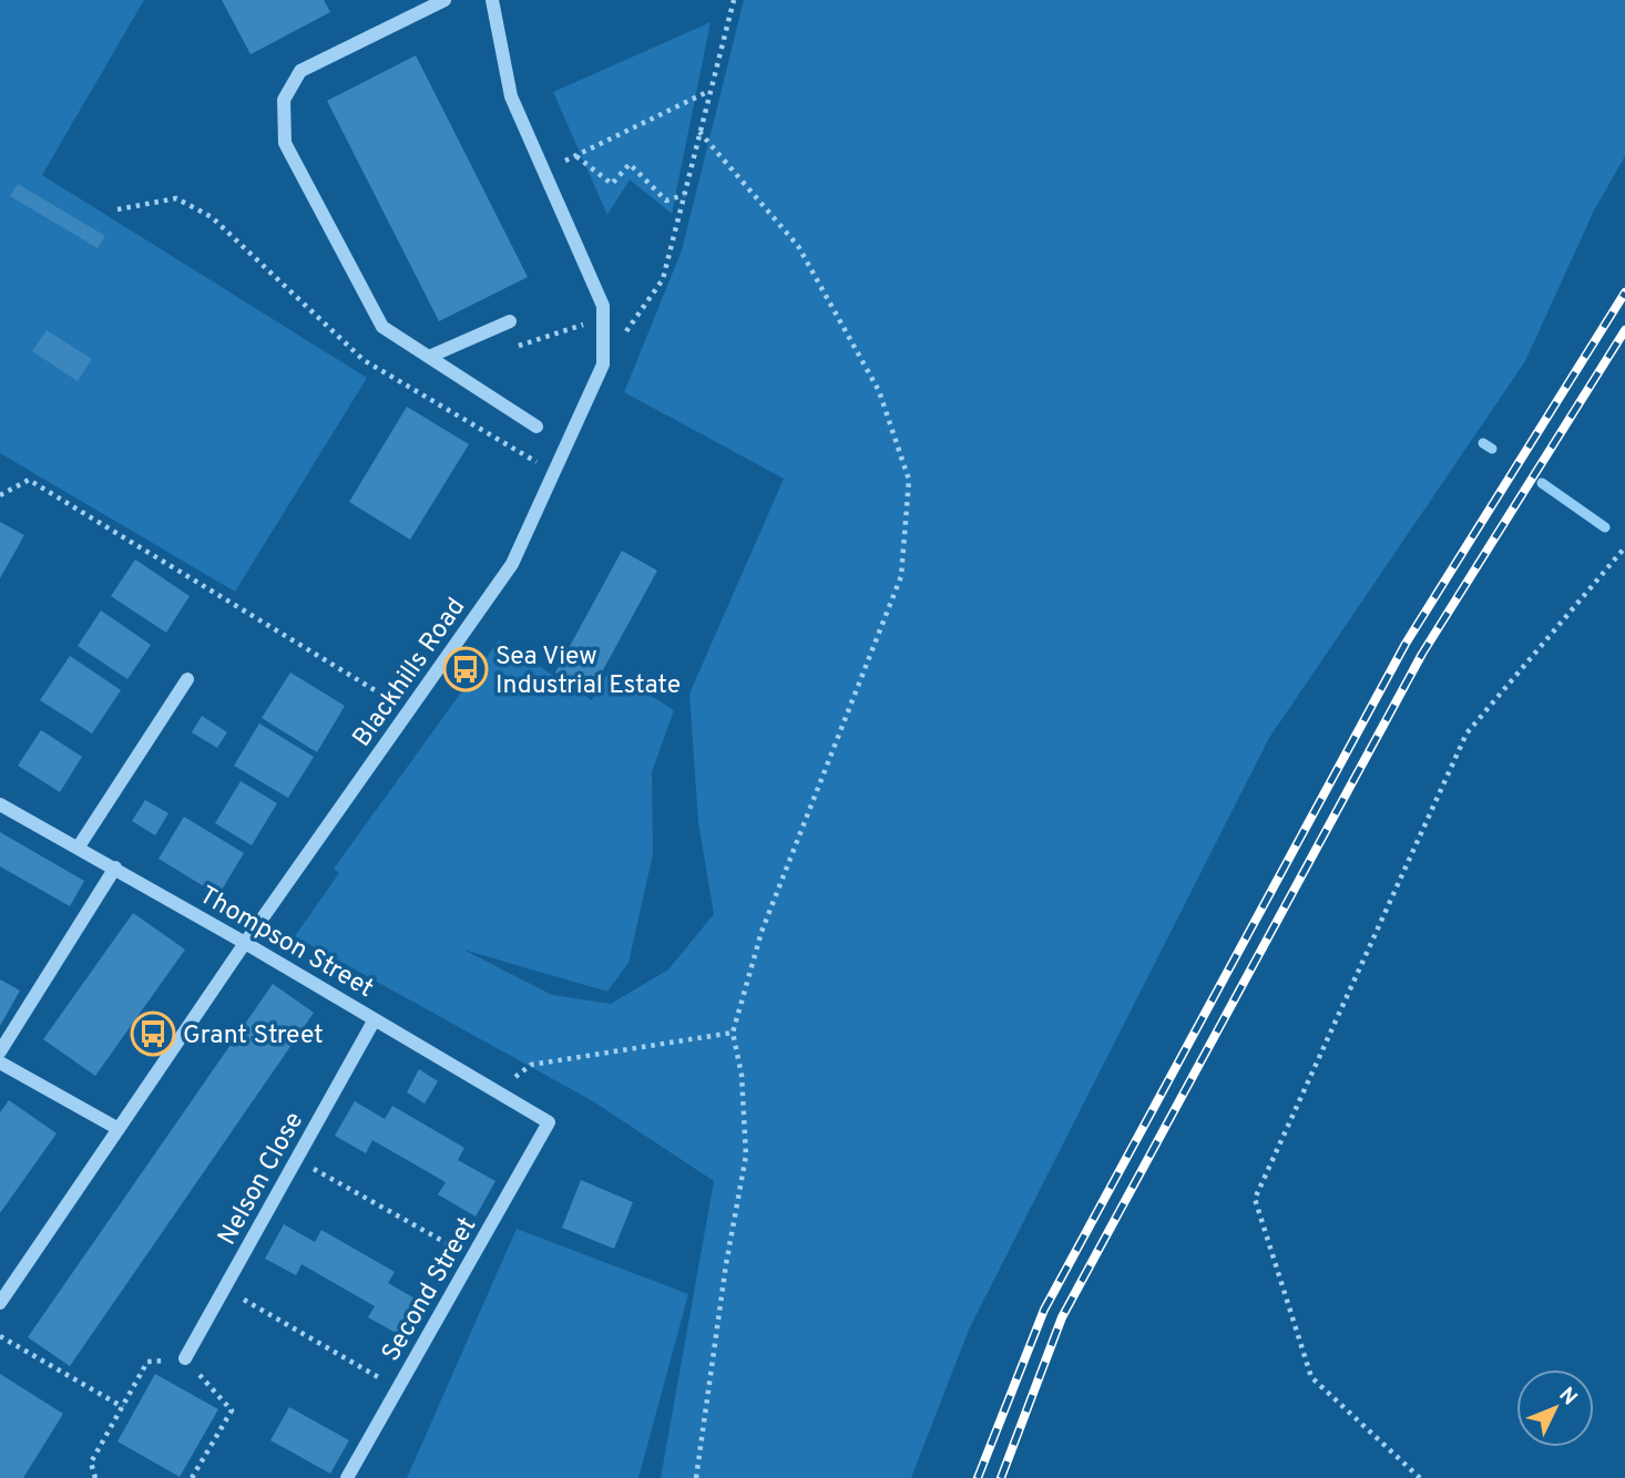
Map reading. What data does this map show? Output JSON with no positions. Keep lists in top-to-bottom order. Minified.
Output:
{"streets":{"street":["Blackhills Road","Thompson Street","Nelson Close","Second Street"]},"crossings":[["Blackhills Road","Thompson Street"],["Thompson Street","Nelson Close"],["Thompson Street","Second Street"]],"places":{"bus stop":["Sea View Industrial Estate","Grant Street"]},"north":"top right"}
